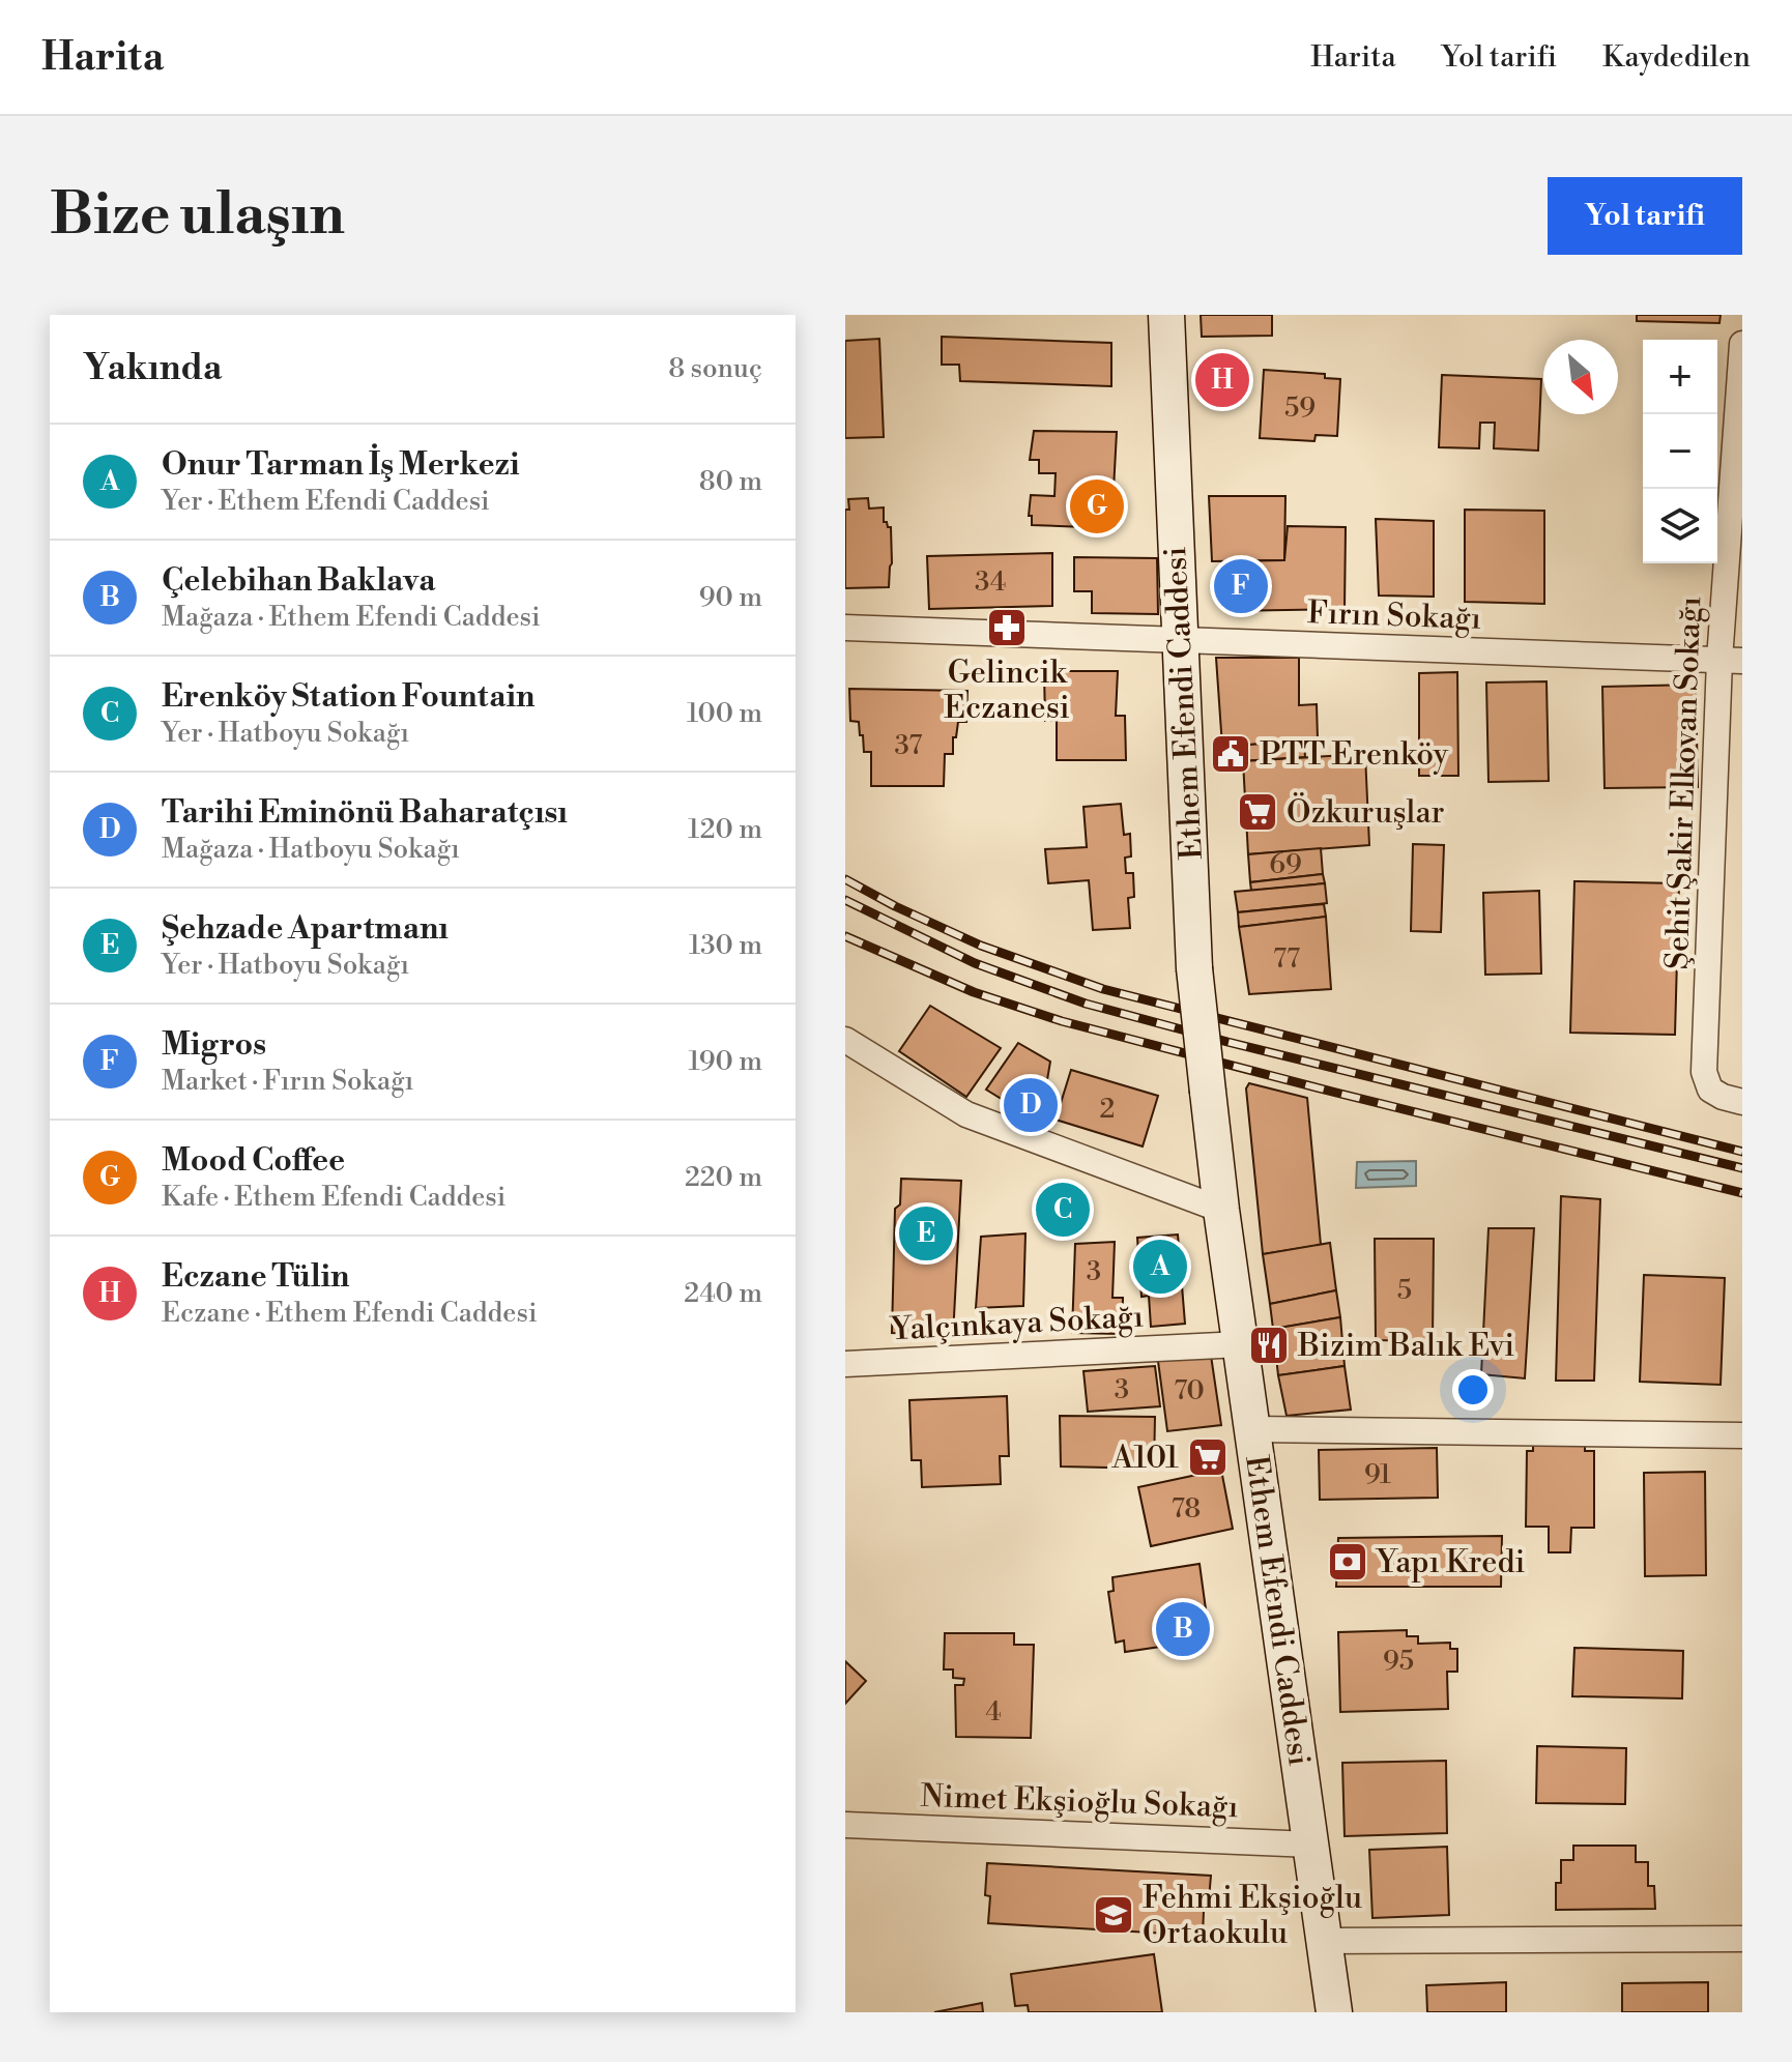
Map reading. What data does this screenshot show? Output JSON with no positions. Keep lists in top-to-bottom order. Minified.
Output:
{"streets":{"main road":["Ethem Efendi Caddesi"],"street":["Fırın Sokağı","Şehit Şakir Elkovan Sokağı","Yalçınkaya Sokağı","Nimet Ekşioğlu Sokağı"]},"crossings":[["Fırın Sokağı","Ethem Efendi Caddesi"],["Fırın Sokağı","Şehit Şakir Elkovan Sokağı"],["Ethem Efendi Caddesi","Yalçınkaya Sokağı"],["Ethem Efendi Caddesi","Nimet Ekşioğlu Sokağı"]],"places":{"pharmacy":["Gelincik Eczanesi"],"public building":["PTT Erenköy"],"supermarket":["Özkuruşlar","A101"],"restaurant":["Bizim Balık Evi"],"bank":["Yapı Kredi"],"school or university":["Fehmi Ekşioğlu Ortaokulu"]},"house_numbers":["59","34","37","69","77","2","3","5","3","70","91","78","95","4"],"north":"bottom right","page":{"header":"Harita","nav":["Harita","Yol tarifi","Kaydedilen"],"buttons":"Yol tarifi","title":"Bize ulaşın","heading":["Yakında","8 sonuç"],"map_buttons":["+","−"],"pins":["H","G","F","D","C","E","A","B"],"list":[{"mark":"A","name":"Onur Tarman İş Merkezi","note":"Yer · Ethem Efendi Caddesi","value":"80 m"},{"mark":"B","name":"Çelebihan Baklava","note":"Mağaza · Ethem Efendi Caddesi","value":"90 m"},{"mark":"C","name":"Erenköy Station Fountain","note":"Yer · Hatboyu Sokağı","value":"100 m"},{"mark":"D","name":"Tarihi Eminönü Baharatçısı","note":"Mağaza · Hatboyu Sokağı","value":"120 m"},{"mark":"E","name":"Şehzade Apartmanı","note":"Yer · Hatboyu Sokağı","value":"130 m"},{"mark":"F","name":"Migros","note":"Market · Fırın Sokağı","value":"190 m"},{"mark":"G","name":"Mood Coffee","note":"Kafe · Ethem Efendi Caddesi","value":"220 m"},{"mark":"H","name":"Eczane Tülin","note":"Eczane · Ethem Efendi Caddesi","value":"240 m"}]}}
